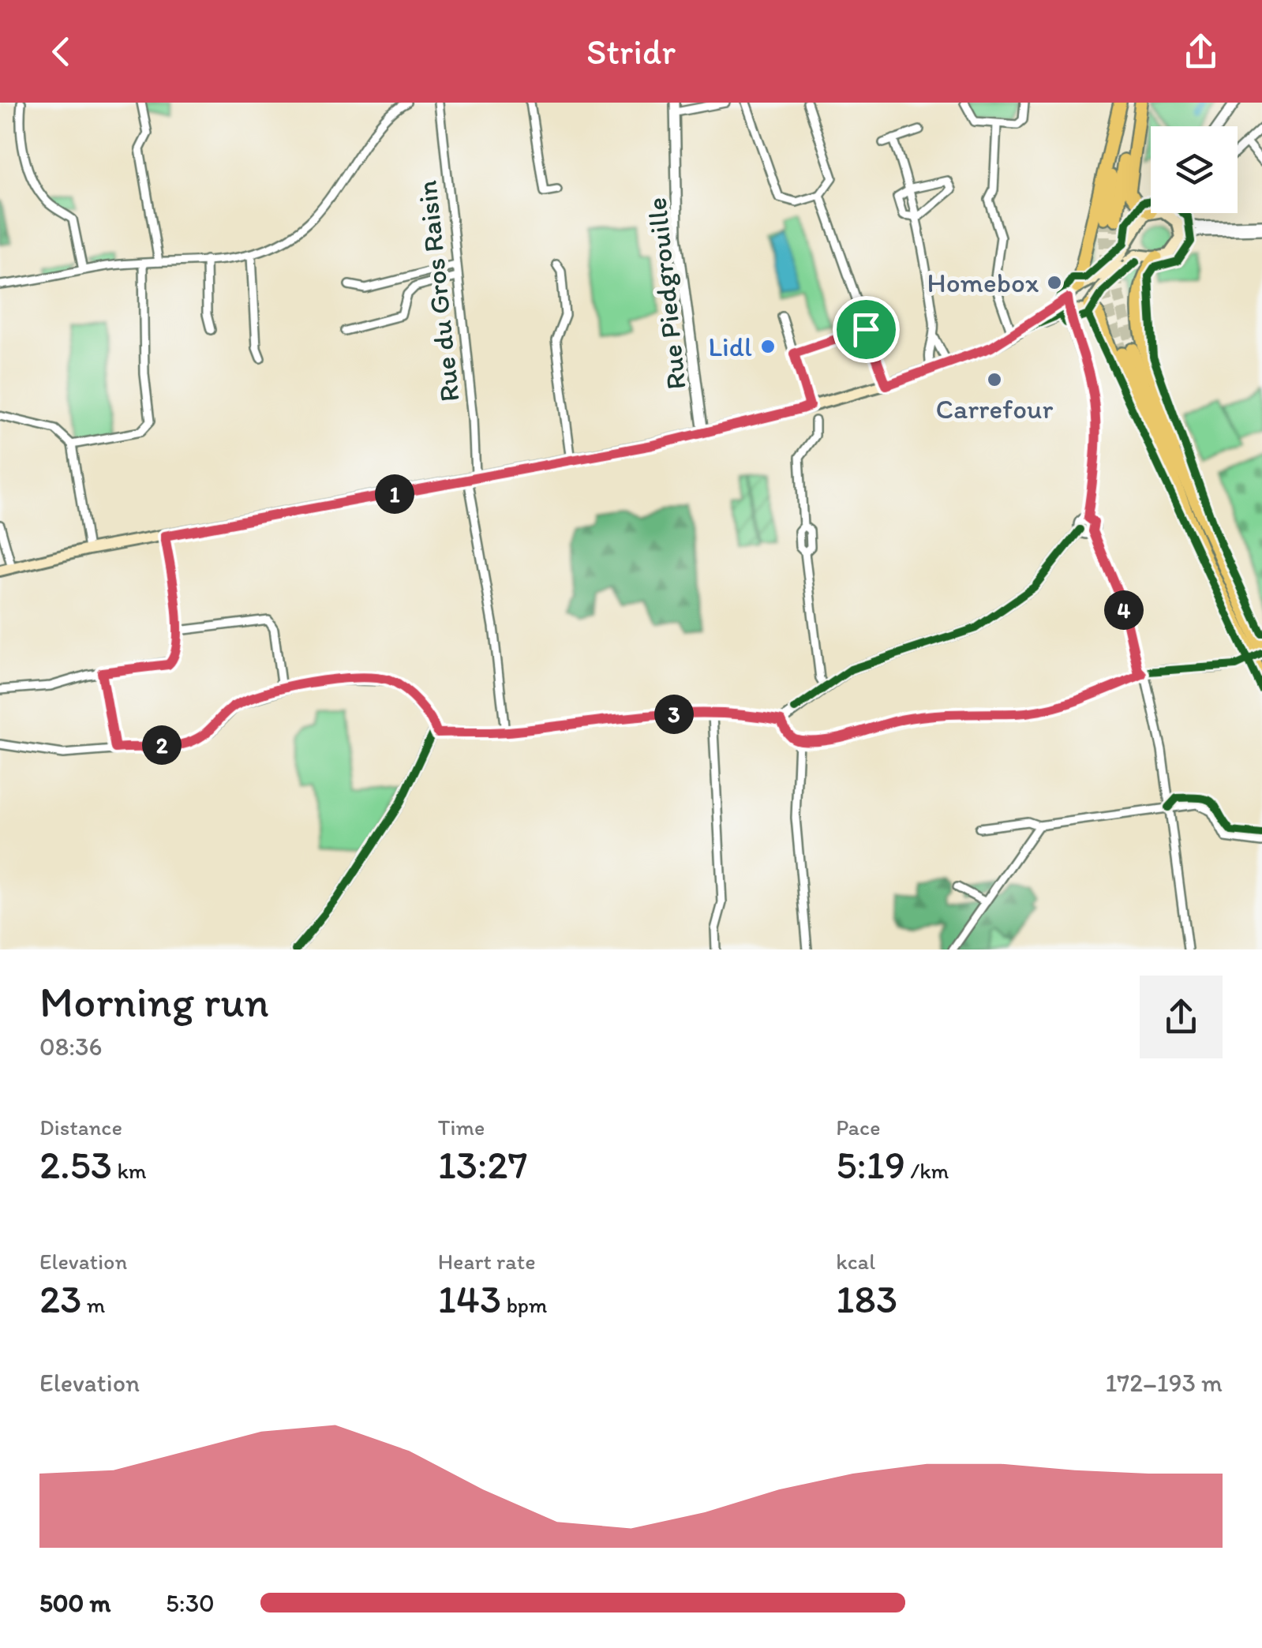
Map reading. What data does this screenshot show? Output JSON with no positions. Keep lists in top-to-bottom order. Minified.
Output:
{"streets":{"street":["Rue du Gros Raisin","Rue Piedgrouille"]},"places":["Homebox","Lidl","Carrefour"],"page":{"header":"Stridr","pins":["1","4","3","2"],"heading":["Morning run","08:36"],"stats":[["Distance","2.53 km"],["Time","13:27"],["Pace","5:19 /km"],["Elevation","23 m"],["Heart rate","143 bpm"],["kcal","183"]],"chart":["Elevation","172–193 m"],"list":[{"name":"500 m","note":"5:30"}]}}
